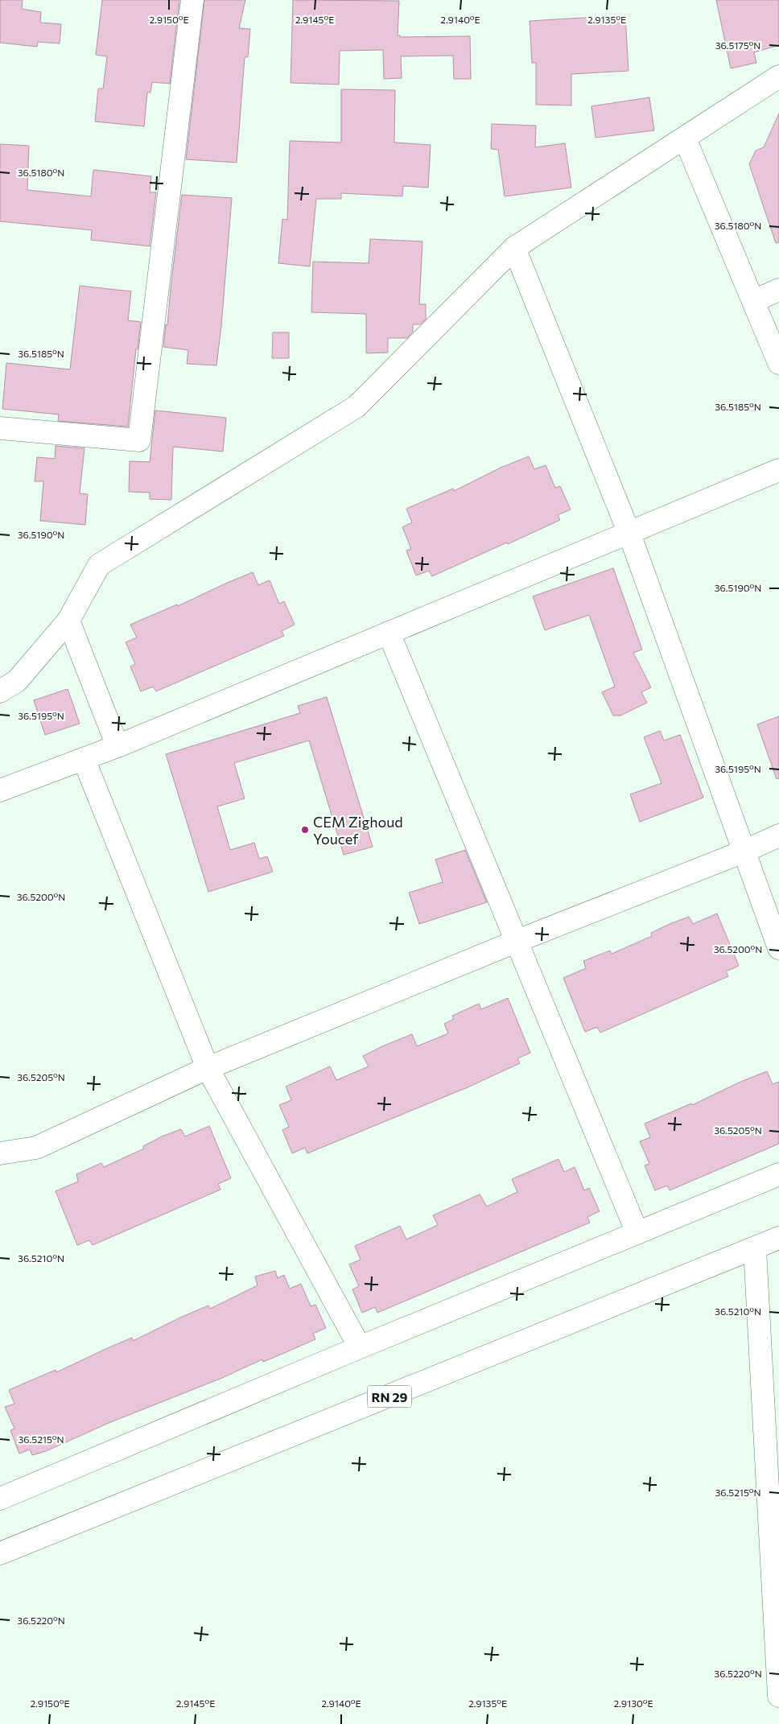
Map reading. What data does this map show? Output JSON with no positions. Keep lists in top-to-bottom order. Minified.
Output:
{"streets":{"street":["RN 29"]},"places":["CEM Zighoud Youcef"],"coordinates":["2.9150°E","2.9145°E","2.9140°E","2.9135°E","36.5175°N","36.5180°N","36.5185°N","36.5190°N","36.5195°N","36.5200°N","36.5205°N","36.5210°N","36.5215°N","36.5220°N","2.9130°E"]}
